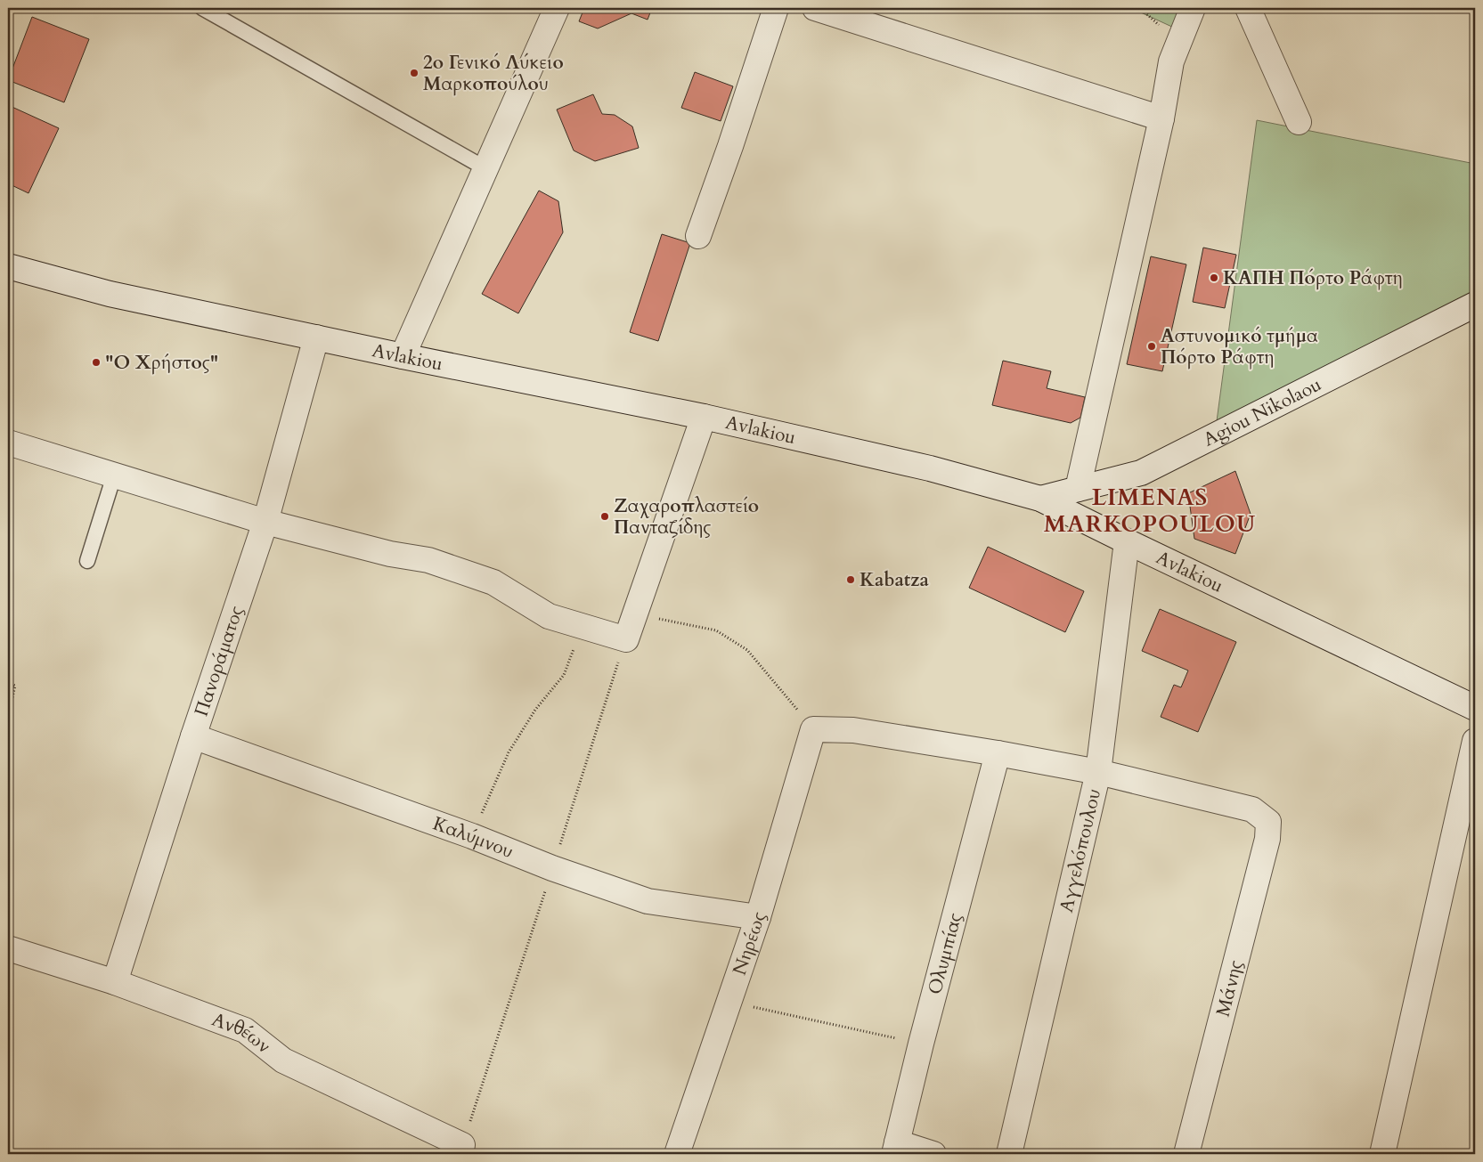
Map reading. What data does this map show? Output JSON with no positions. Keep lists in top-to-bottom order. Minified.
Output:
{"streets":{"street":["Avlakiou","Agiou Nikolaou","Πανοράματος","Καλύμνου","Αγγελόπουλου","Νηρέως","Ολυμπίας","Μάνης","Ανθέων"]},"crossings":[["Avlakiou","Agiou Nikolaou"],["Avlakiou","Πανοράματος"],["Avlakiou","Αγγελόπουλου"],["Πανοράματος","Καλύμνου"],["Πανοράματος","Ανθέων"],["Καλύμνου","Νηρέως"],["Αγγελόπουλου","Μάνης"]],"districts":["LIMENAS MARKOPOULOU"],"places":["2ο Γενικό Λύκειο Μαρκοπούλου","ΚΑΠΗ Πόρτο Ράφτη","Αστυνομικό τμήμα Πόρτο Ράφτη","\"Ο Χρήστος\"","Ζαχαροπλαστείο Πανταζίδης","Kabatza"]}
